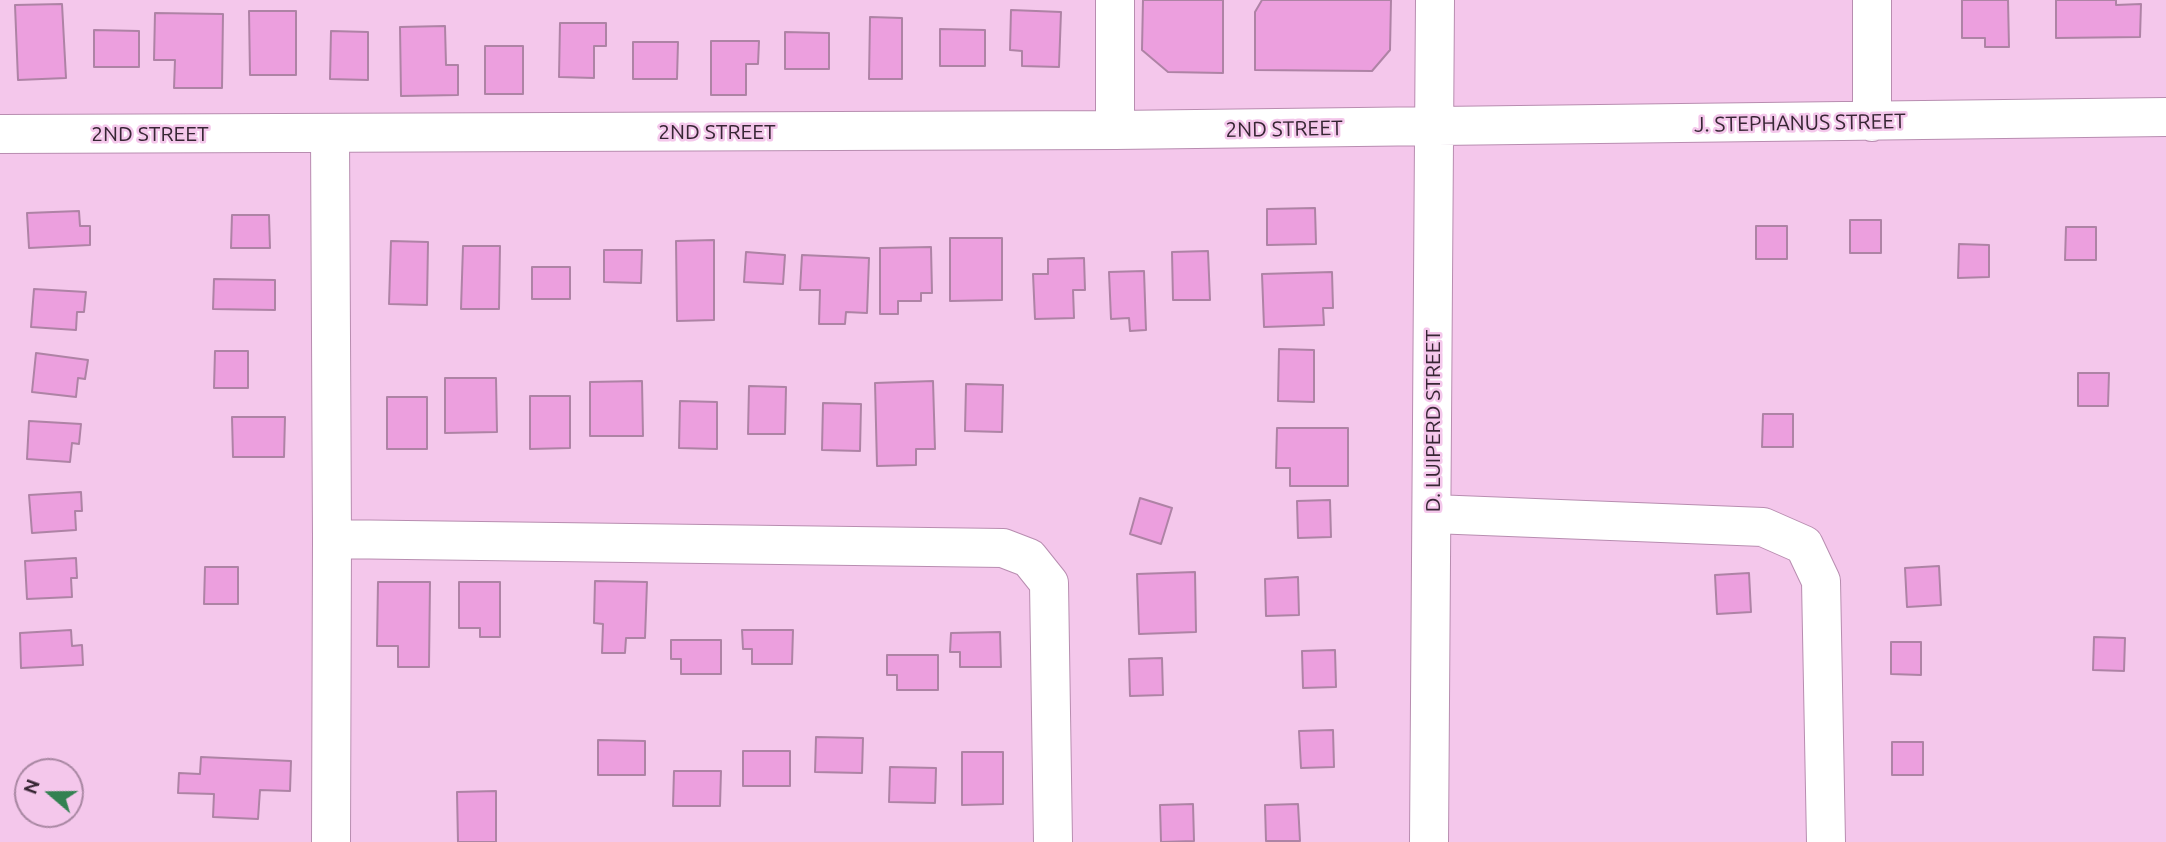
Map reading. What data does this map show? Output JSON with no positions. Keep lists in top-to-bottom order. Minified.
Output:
{"streets":{"street":["J. STEPHANUS STREET","2ND STREET","D. LUIPERD STREET"]},"crossings":[["J. STEPHANUS STREET","2ND STREET"],["J. STEPHANUS STREET","D. LUIPERD STREET"],["2ND STREET","D. LUIPERD STREET"]],"north":"left"}
